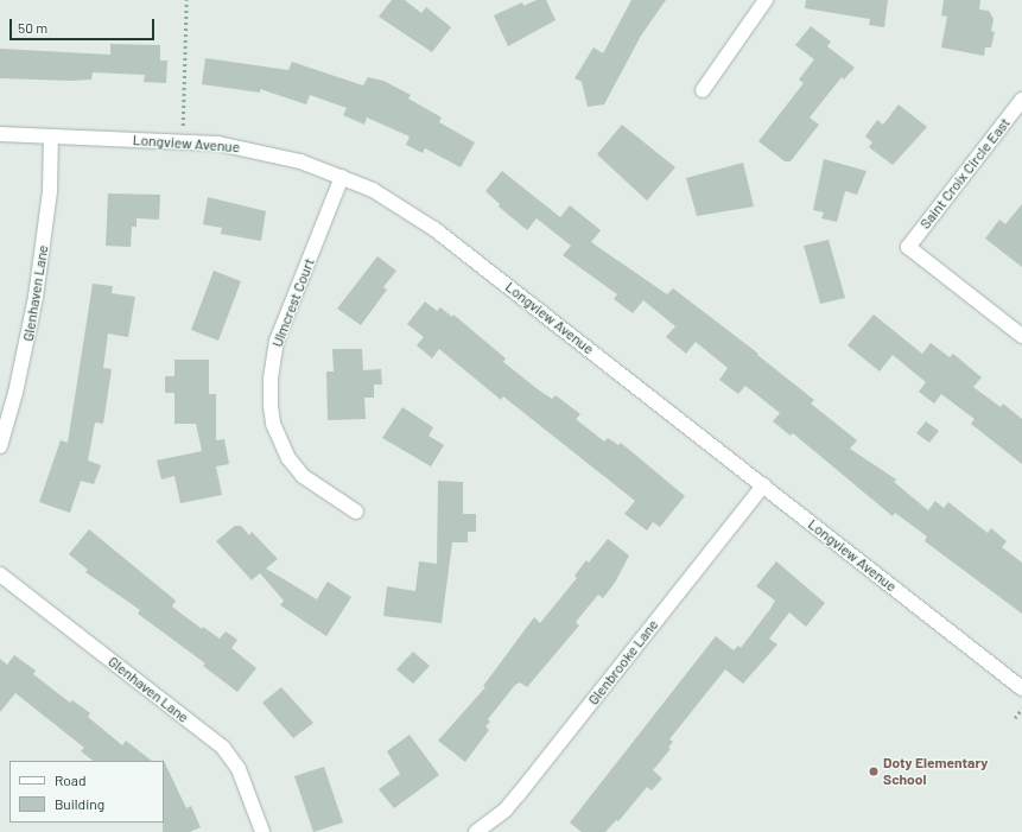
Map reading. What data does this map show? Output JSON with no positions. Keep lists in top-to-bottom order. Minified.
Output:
{"streets":{"street":["Longview Avenue","Saint Croix Circle East","Glenhaven Lane","Ulmcrest Court","Glenbrooke Lane"]},"crossings":[["Longview Avenue","Glenhaven Lane"],["Longview Avenue","Ulmcrest Court"],["Longview Avenue","Glenbrooke Lane"]],"places":["Doty Elementary School"],"legend":["Road","Building"],"scale_bar":"50 m"}
